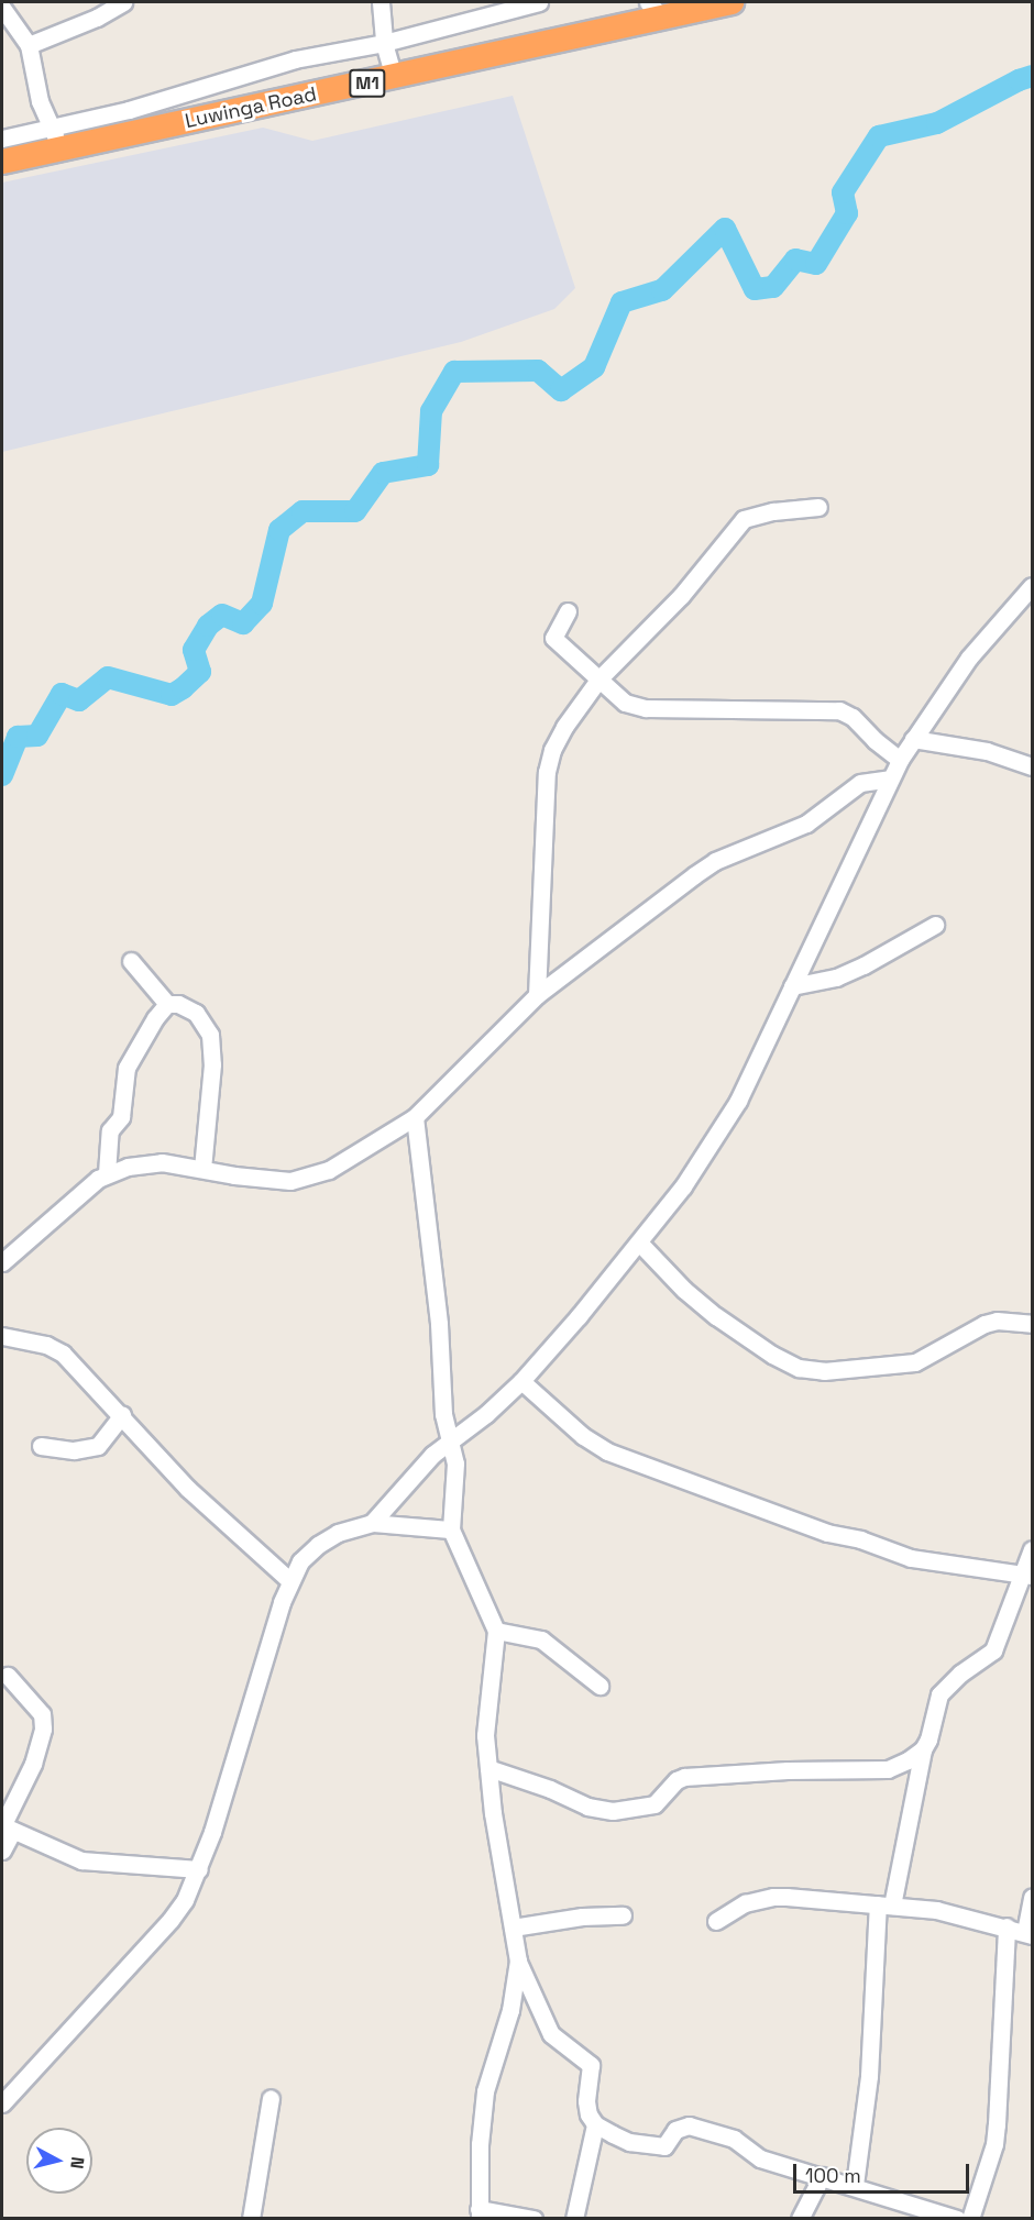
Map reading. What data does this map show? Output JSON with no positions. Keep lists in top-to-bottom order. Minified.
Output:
{"streets":{"highway":["M1","Luwinga Road"]},"scale_bar":"100 m","north":"right"}
